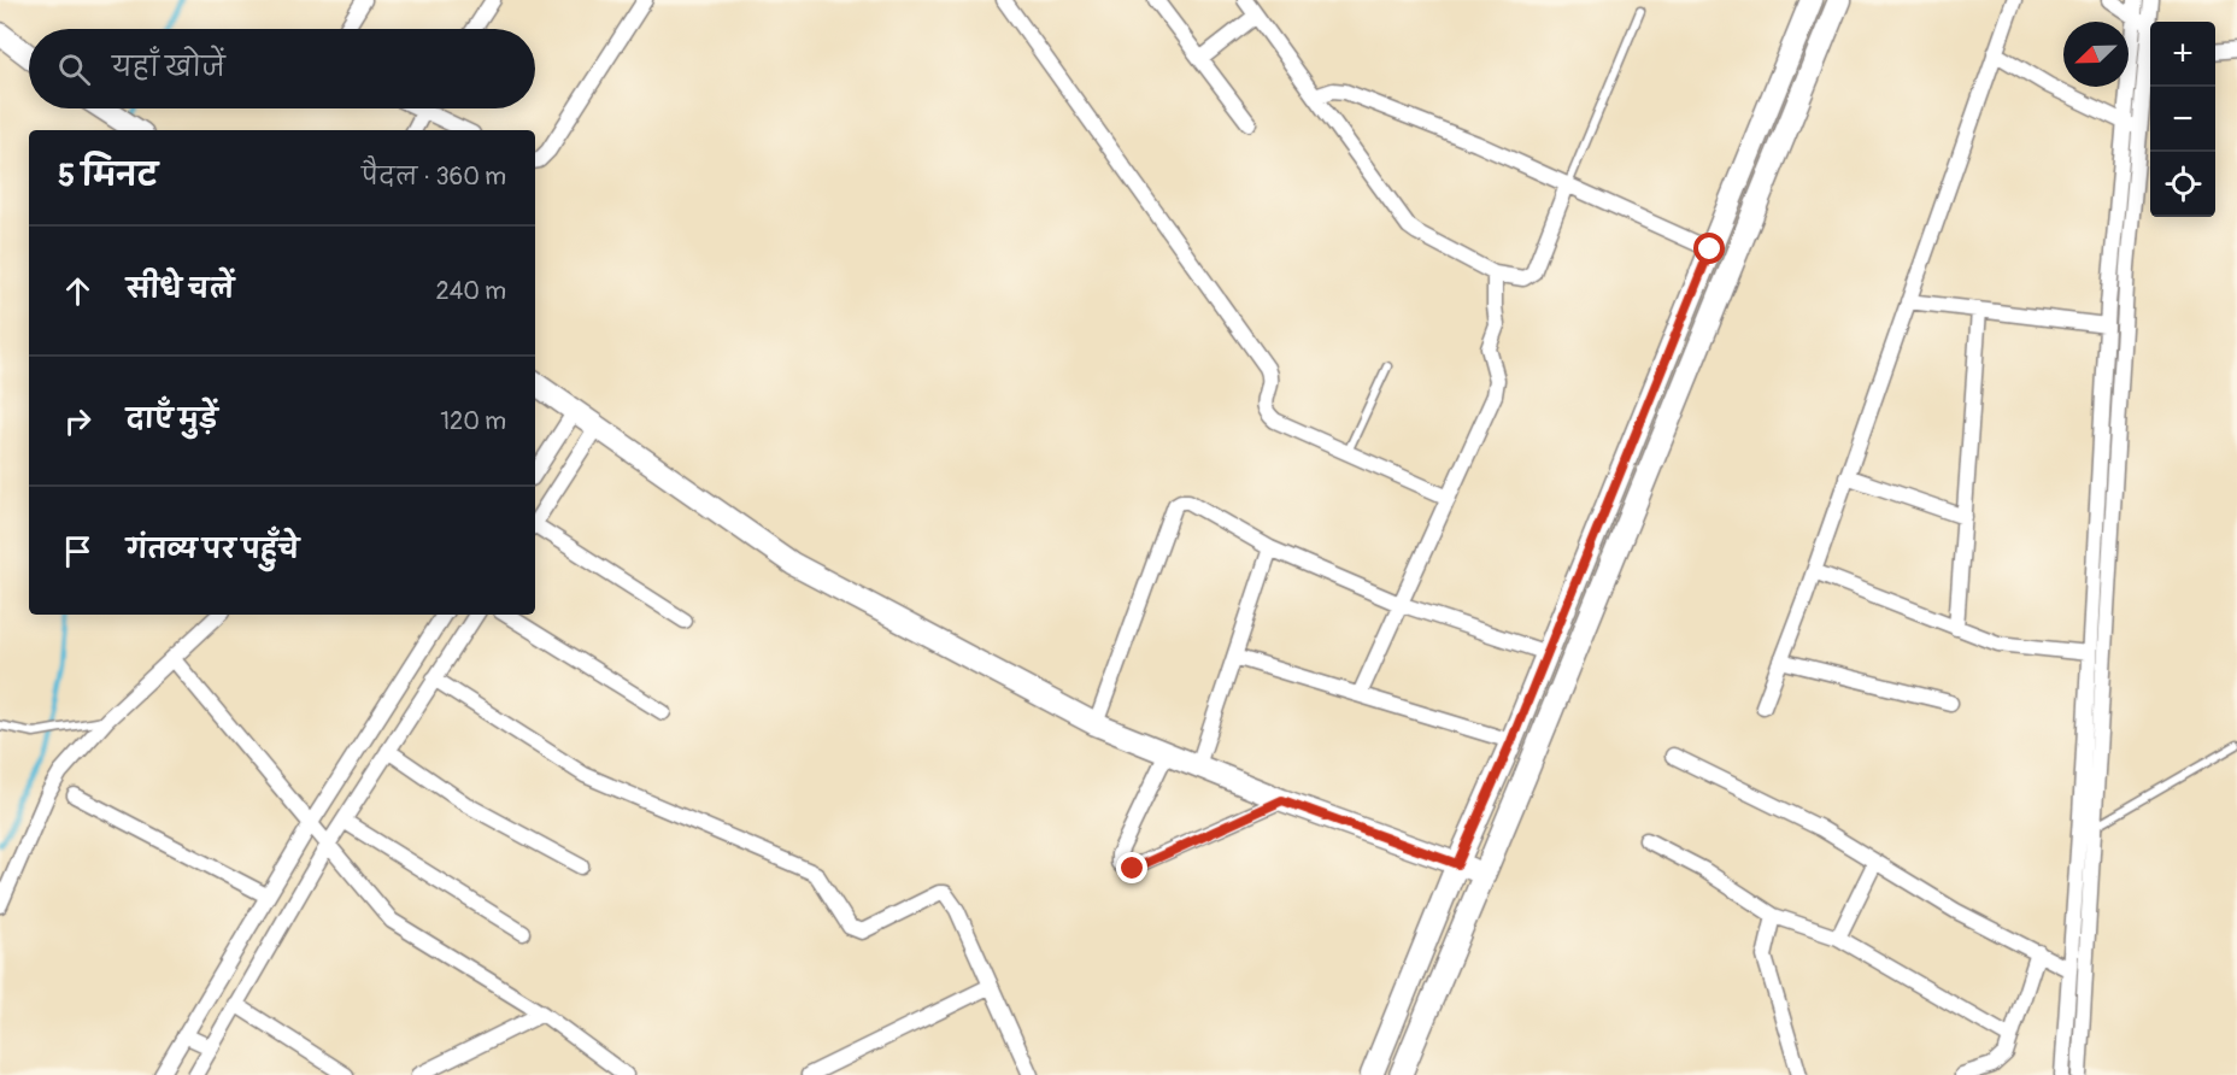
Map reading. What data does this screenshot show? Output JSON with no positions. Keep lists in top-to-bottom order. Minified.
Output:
{"north":"bottom left","page":{"map_buttons":["+","−"],"search":"यहाँ खोजें","heading":["5 मिनट","पैदल · 360 m"],"list":[["सीधे चलें","240 m"],["दाएँ मुड़ें","120 m"],"गंतव्य पर पहुँचे"]}}
